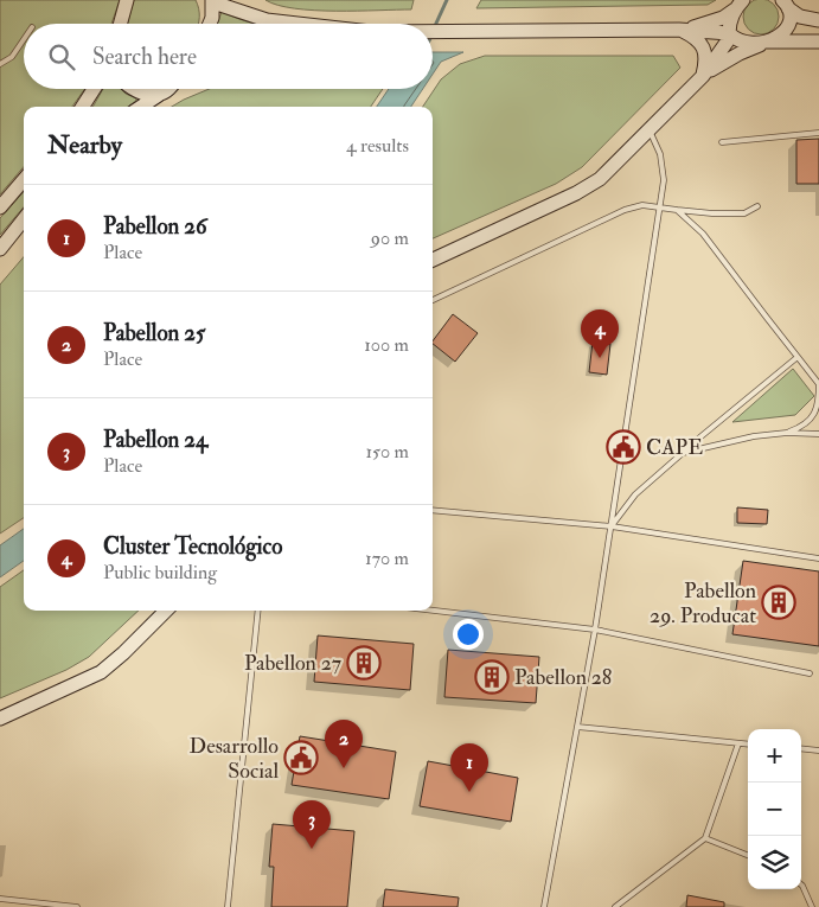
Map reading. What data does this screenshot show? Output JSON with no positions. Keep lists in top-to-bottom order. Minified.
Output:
{"places":{"public building":["CAPE","Desarrollo Social"],"building":["Pabellon 29. Producat","Pabellon 27","Pabellon 28"]},"page":{"search":"Search here","heading":["Nearby","4 results"],"list":[{"mark":"1","name":"Pabellon 26","note":"Place","value":"90 m"},{"mark":"2","name":"Pabellon 25","note":"Place","value":"100 m"},{"mark":"3","name":"Pabellon 24","note":"Place","value":"150 m"},{"mark":"4","name":"Cluster Tecnológico","note":"Public building","value":"170 m"}],"pins":["4","2","1","3"],"map_buttons":["+","−"]}}
